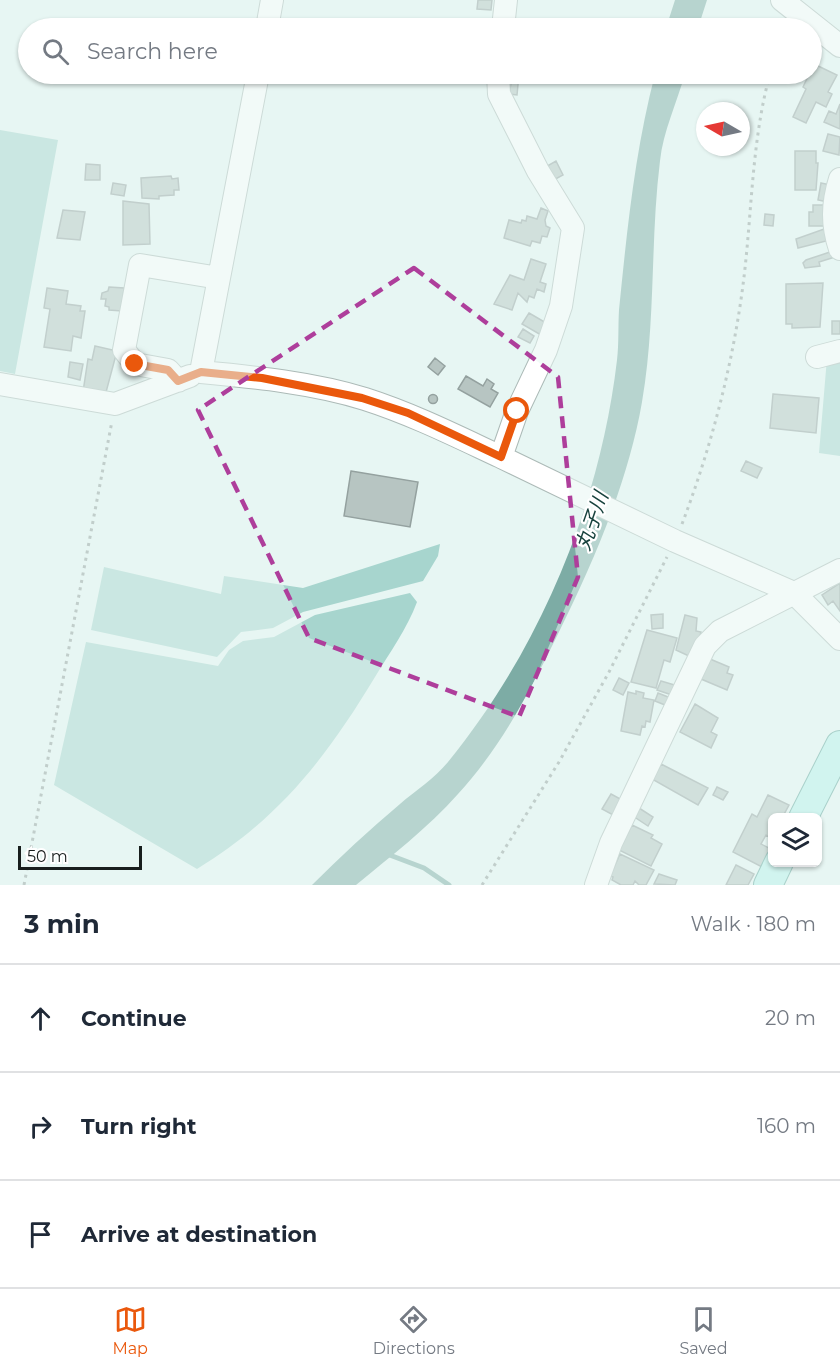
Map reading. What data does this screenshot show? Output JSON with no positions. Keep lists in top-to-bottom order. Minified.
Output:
{"water":["丸子川"],"scale_bar":"50 m","north":"left","page":{"search":"Search here","scale":"50 m","heading":["3 min","Walk · 180 m"],"list":[["Continue","20 m"],["Turn right","160 m"],"Arrive at destination"],"nav":["Map","Directions","Saved"]}}
